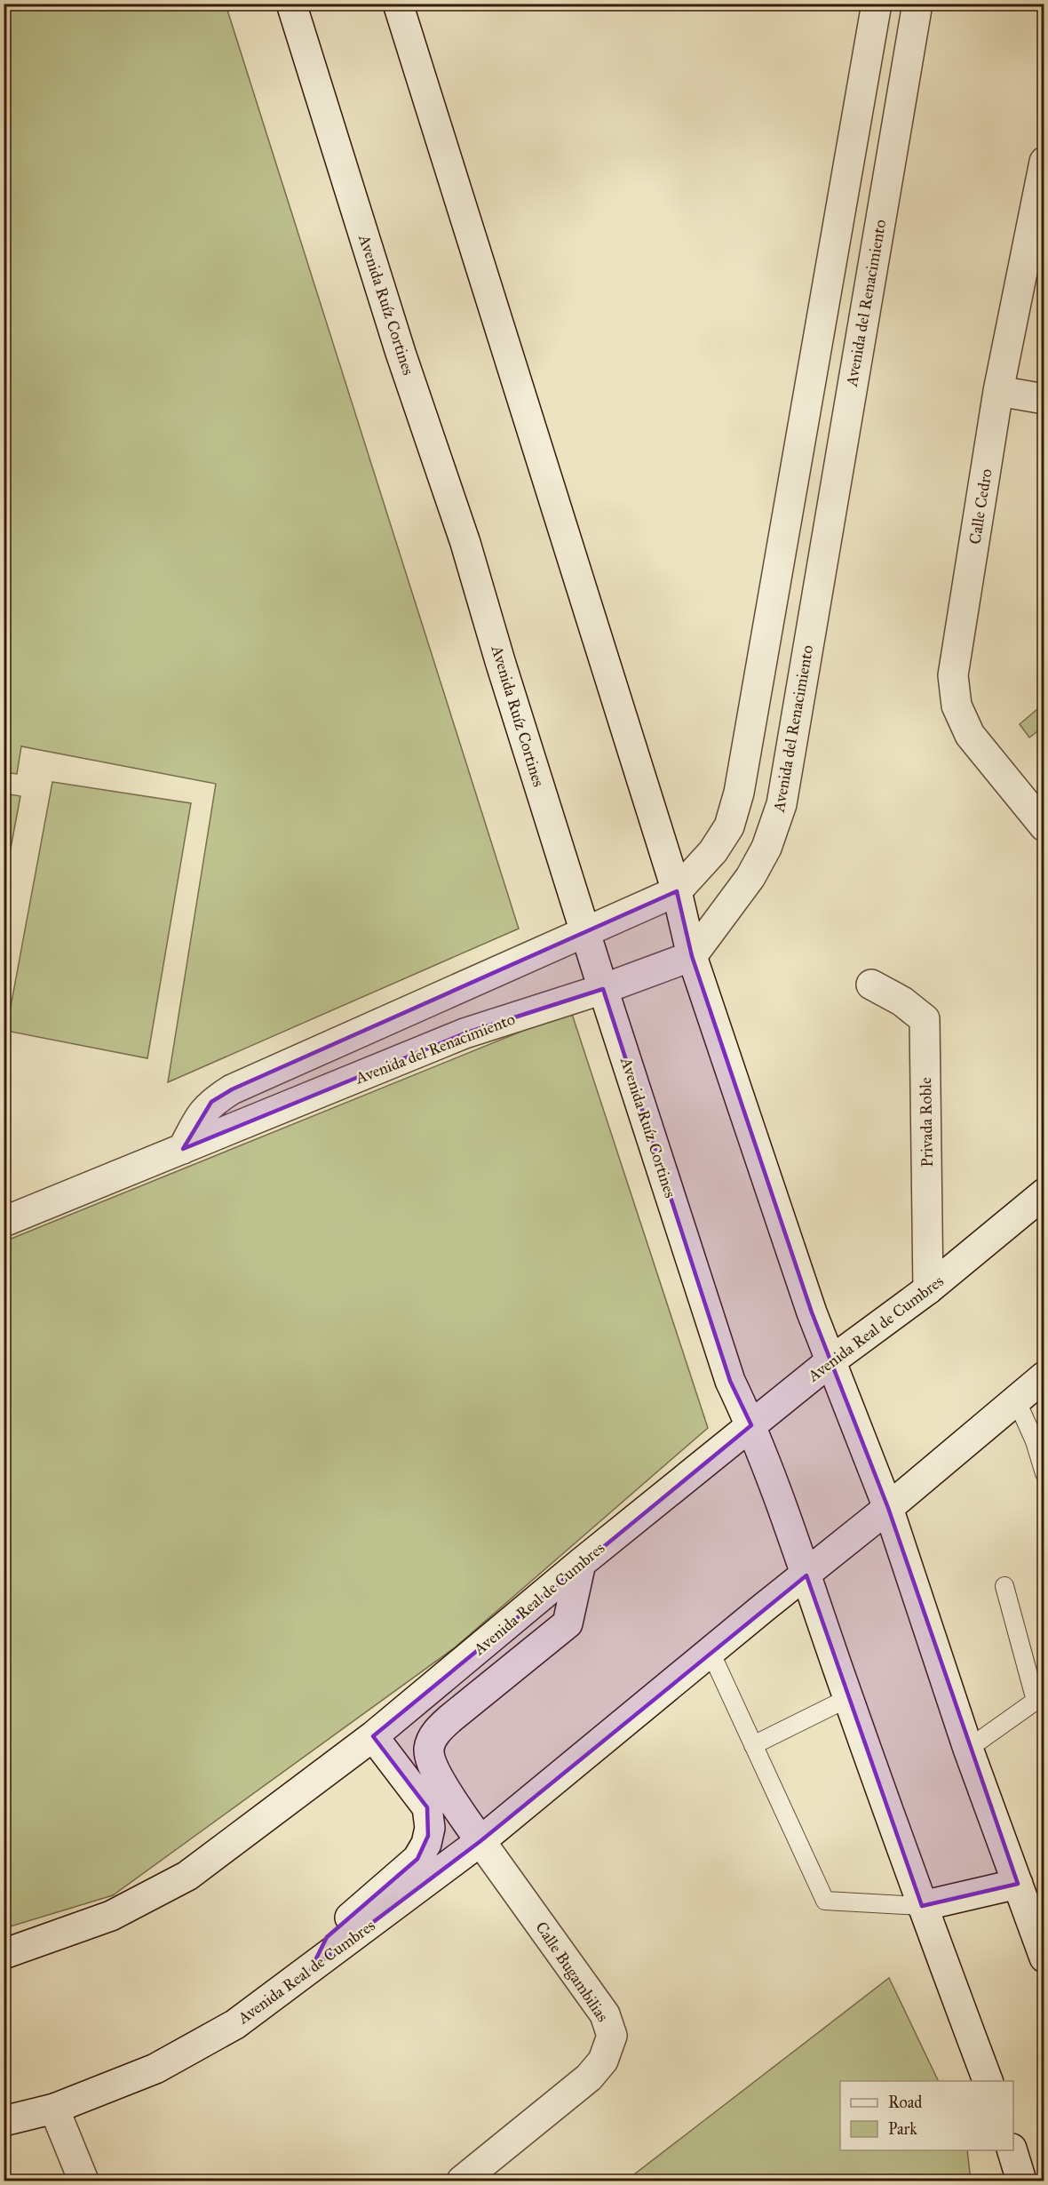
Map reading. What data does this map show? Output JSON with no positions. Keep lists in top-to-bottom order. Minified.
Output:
{"streets":{"street":["Avenida del Renacimiento","Avenida Ruíz Cortines","Calle Cedro","Privada Roble","Avenida Real de Cumbres","Calle Bugambilias"]},"crossings":[["Avenida del Renacimiento","Avenida Ruíz Cortines"],["Avenida Ruíz Cortines","Avenida Real de Cumbres"],["Privada Roble","Avenida Real de Cumbres"],["Avenida Real de Cumbres","Calle Bugambilias"]],"legend":["Road","Park"]}
